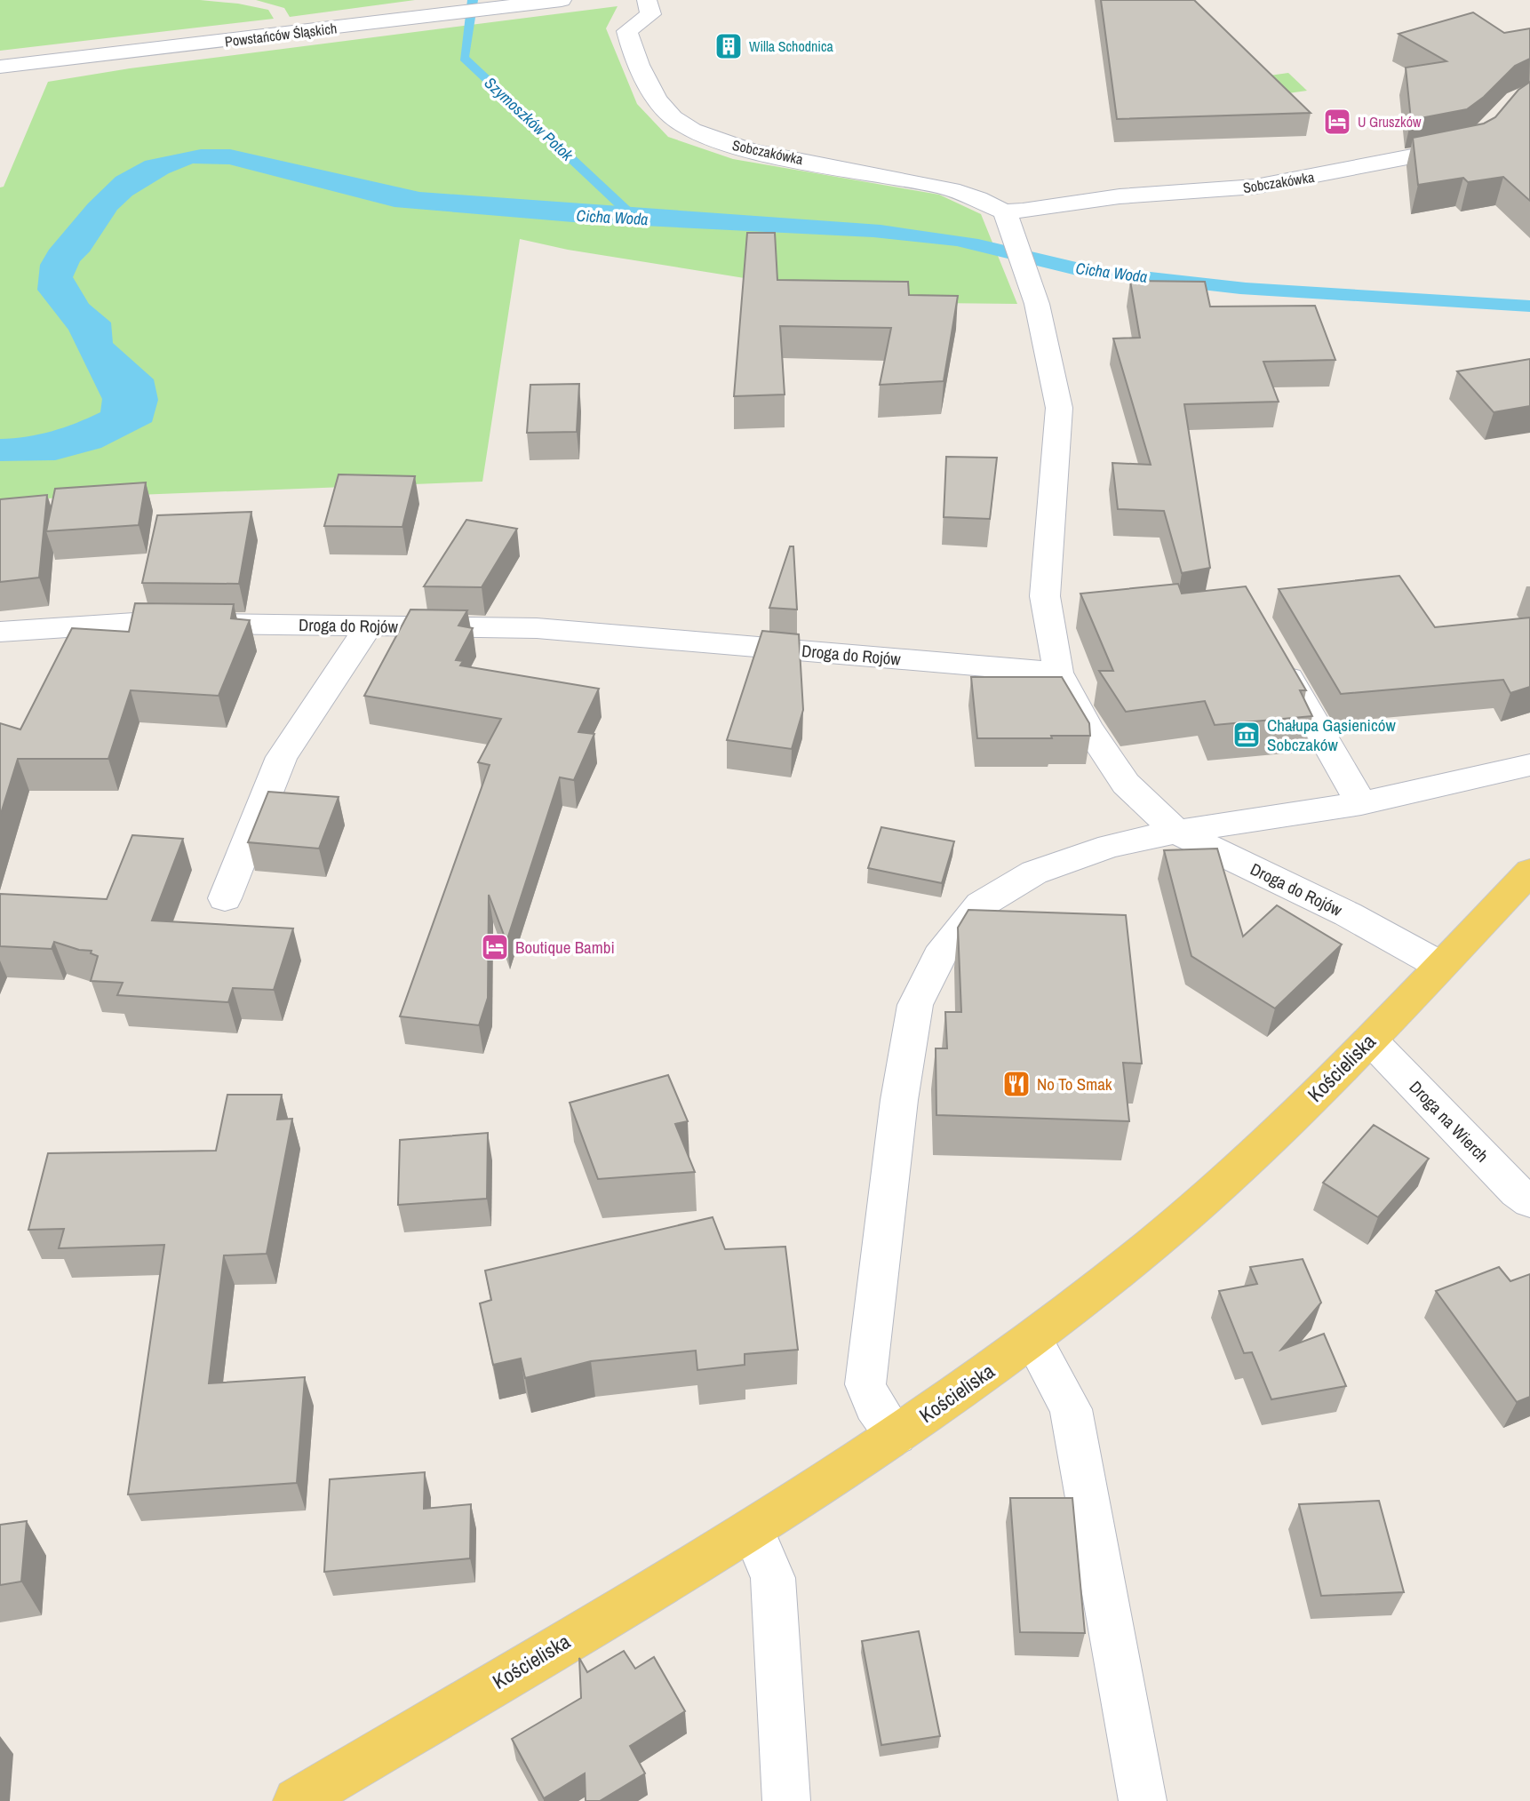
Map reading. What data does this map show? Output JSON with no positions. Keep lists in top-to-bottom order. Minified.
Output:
{"streets":{"main road":["Kościeliska"],"street":["Powstańców Śląskich","Sobczakówka","Droga do Rojów","Droga na Wierch"]},"crossings":[["Droga do Rojów","Kościeliska"],["Kościeliska","Droga na Wierch"]],"water":["Szymoszków Potok","Cicha Woda"],"places":{"building":["Willa Schodnica"],"hotel":["U Gruszków","Boutique Bambi"],"museum":["Chałupa Gąsieniców Sobczaków"],"restaurant":["No To Smak"]}}
